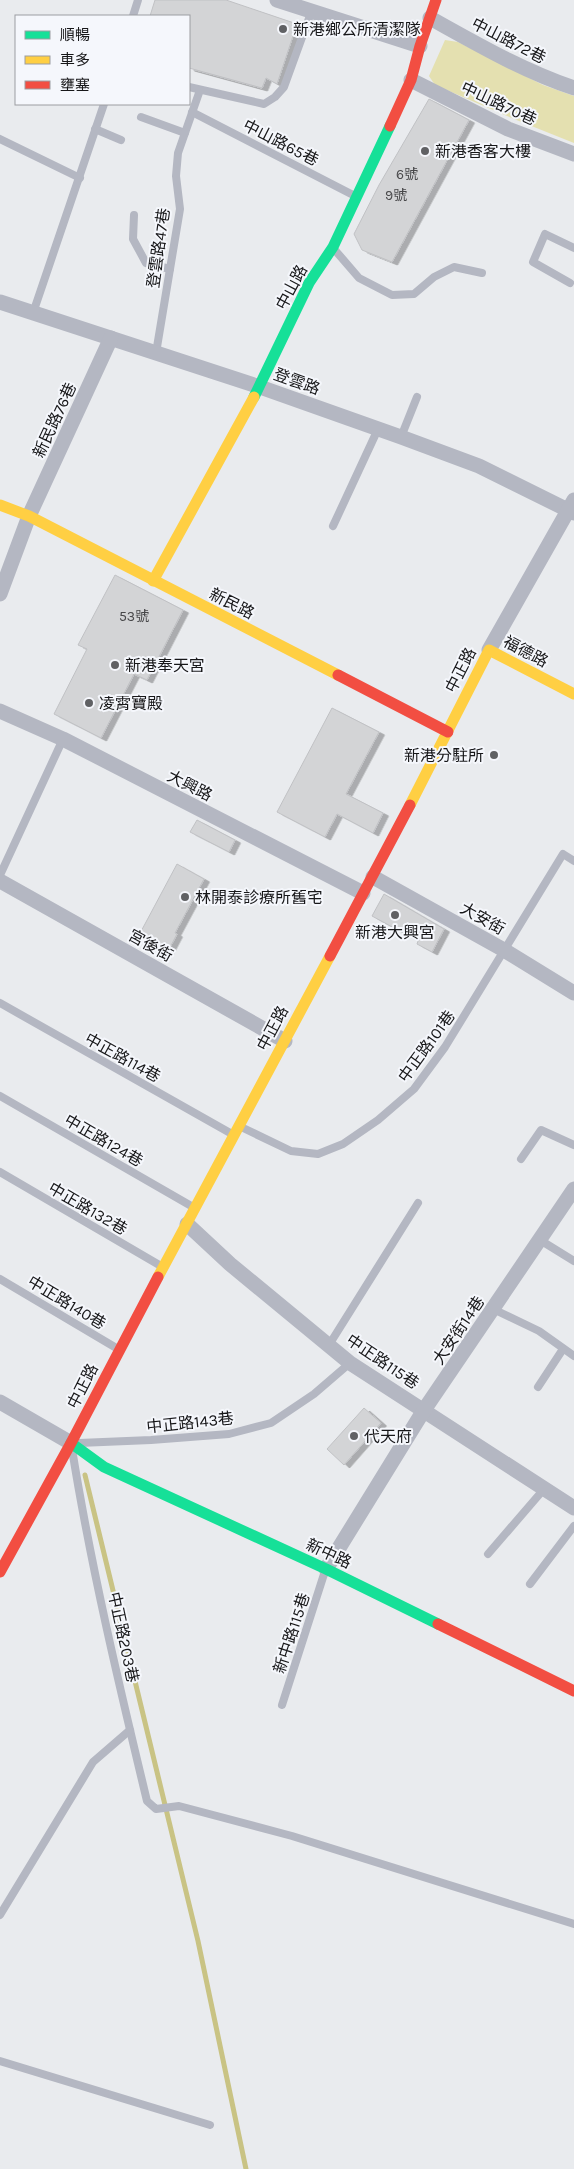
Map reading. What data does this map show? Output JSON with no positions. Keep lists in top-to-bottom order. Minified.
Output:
{"streets":{"main road":["中山路","新民路","福德路","中正路","新中路"],"street":["中山路72巷","中山路70巷","登雲路","新民路76巷","大興路","大安街","宮後街","大安街14巷","中正路115巷"],"lane":["中山路65巷","登雲路47巷","中正路101巷","中正路114巷","中正路124巷","中正路132巷","中正路140巷","中正路143巷","新中路115巷","中正路203巷"]},"crossings":[["中山路72巷","中山路"],["中山路70巷","中山路"],["中山路65巷","登雲路47巷"],["中山路65巷","中山路"],["登雲路47巷","登雲路"],["中山路","登雲路"],["中山路","新民路"],["登雲路","新民路76巷"],["登雲路","中正路"],["新民路76巷","新民路"],["新民路","中正路"],["福德路","中正路"],["中正路","大興路"],["中正路","大安街"],["中正路","宮後街"],["中正路","中正路101巷"],["中正路","中正路114巷"],["中正路","中正路124巷"],["中正路","中正路132巷"],["中正路","中正路140巷"],["中正路","中正路115巷"],["中正路","中正路143巷"],["中正路","新中路"],["中正路","中正路203巷"],["大安街","中正路101巷"],["中正路101巷","中正路114巷"],["大安街14巷","中正路115巷"],["大安街14巷","新中路"],["大安街14巷","新中路115巷"],["中正路115巷","中正路143巷"],["中正路143巷","新中路"],["中正路143巷","中正路203巷"],["新中路","新中路115巷"],["新中路","中正路203巷"]],"places":["新港鄉公所清潔隊","新港香客大樓","新港奉天宮","凌霄寶殿","新港分駐所","林開泰診療所舊宅","新港大興宮","代天府"],"house_numbers":["6號","9號","53號"],"legend":["順暢","車多","壅塞"]}
